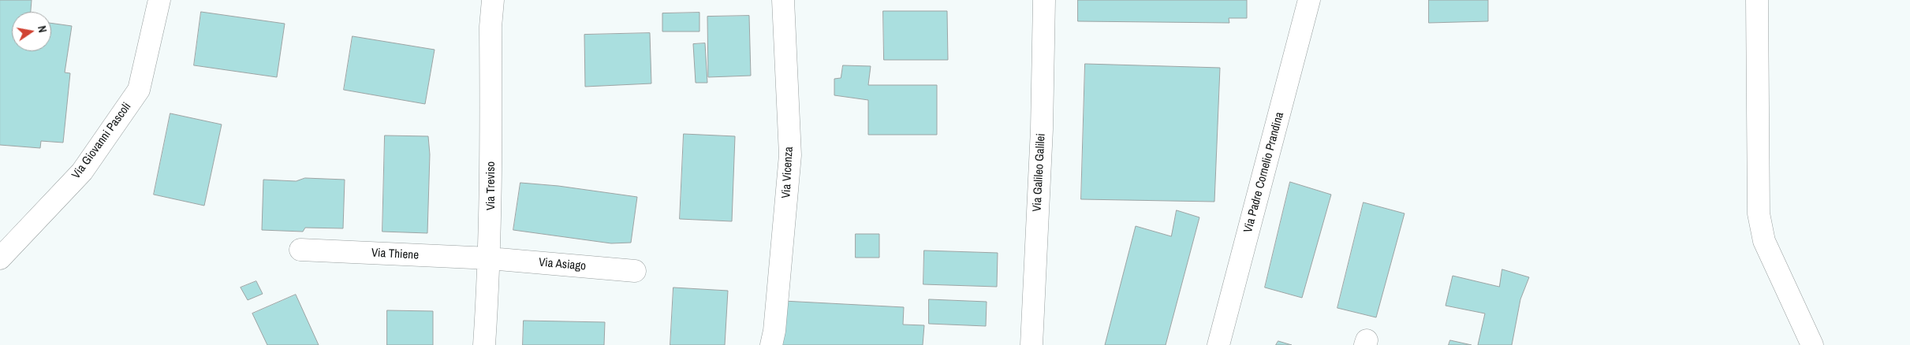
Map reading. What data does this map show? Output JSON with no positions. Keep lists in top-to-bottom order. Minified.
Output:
{"streets":{"street":["Via Giovanni Pascoli","Via Vicenza","Via Galileo Galilei","Via Padre Cornelio Prandina","Via Treviso","Via Thiene","Via Asiago"]},"crossings":[["Via Treviso","Via Thiene"],["Via Treviso","Via Asiago"],["Via Thiene","Via Asiago"]],"north":"right"}
